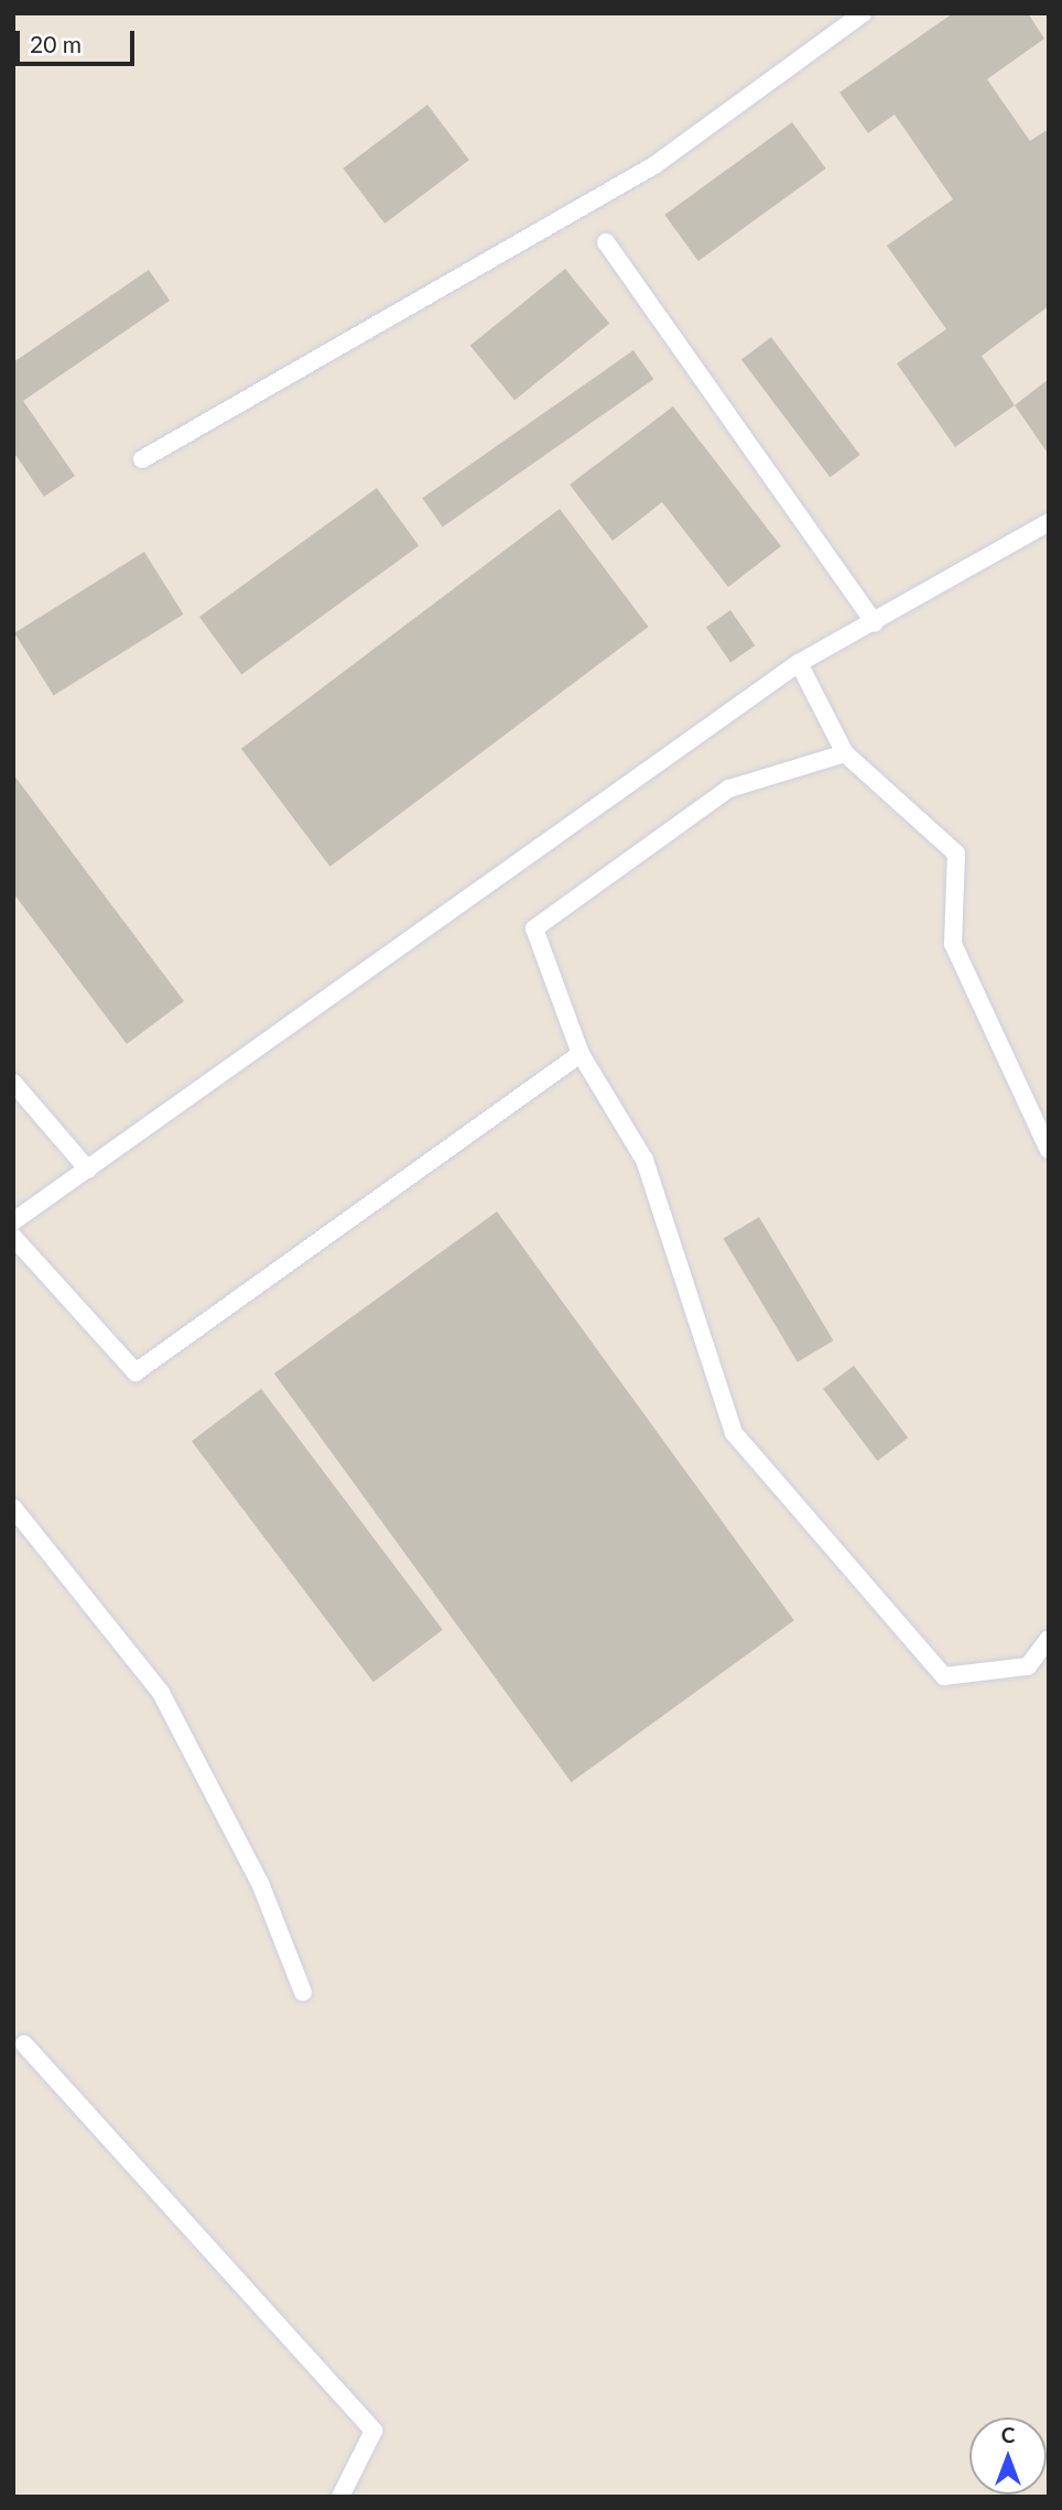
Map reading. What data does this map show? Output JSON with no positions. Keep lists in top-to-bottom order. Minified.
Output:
{"scale_bar":"20 m","north":"top"}
